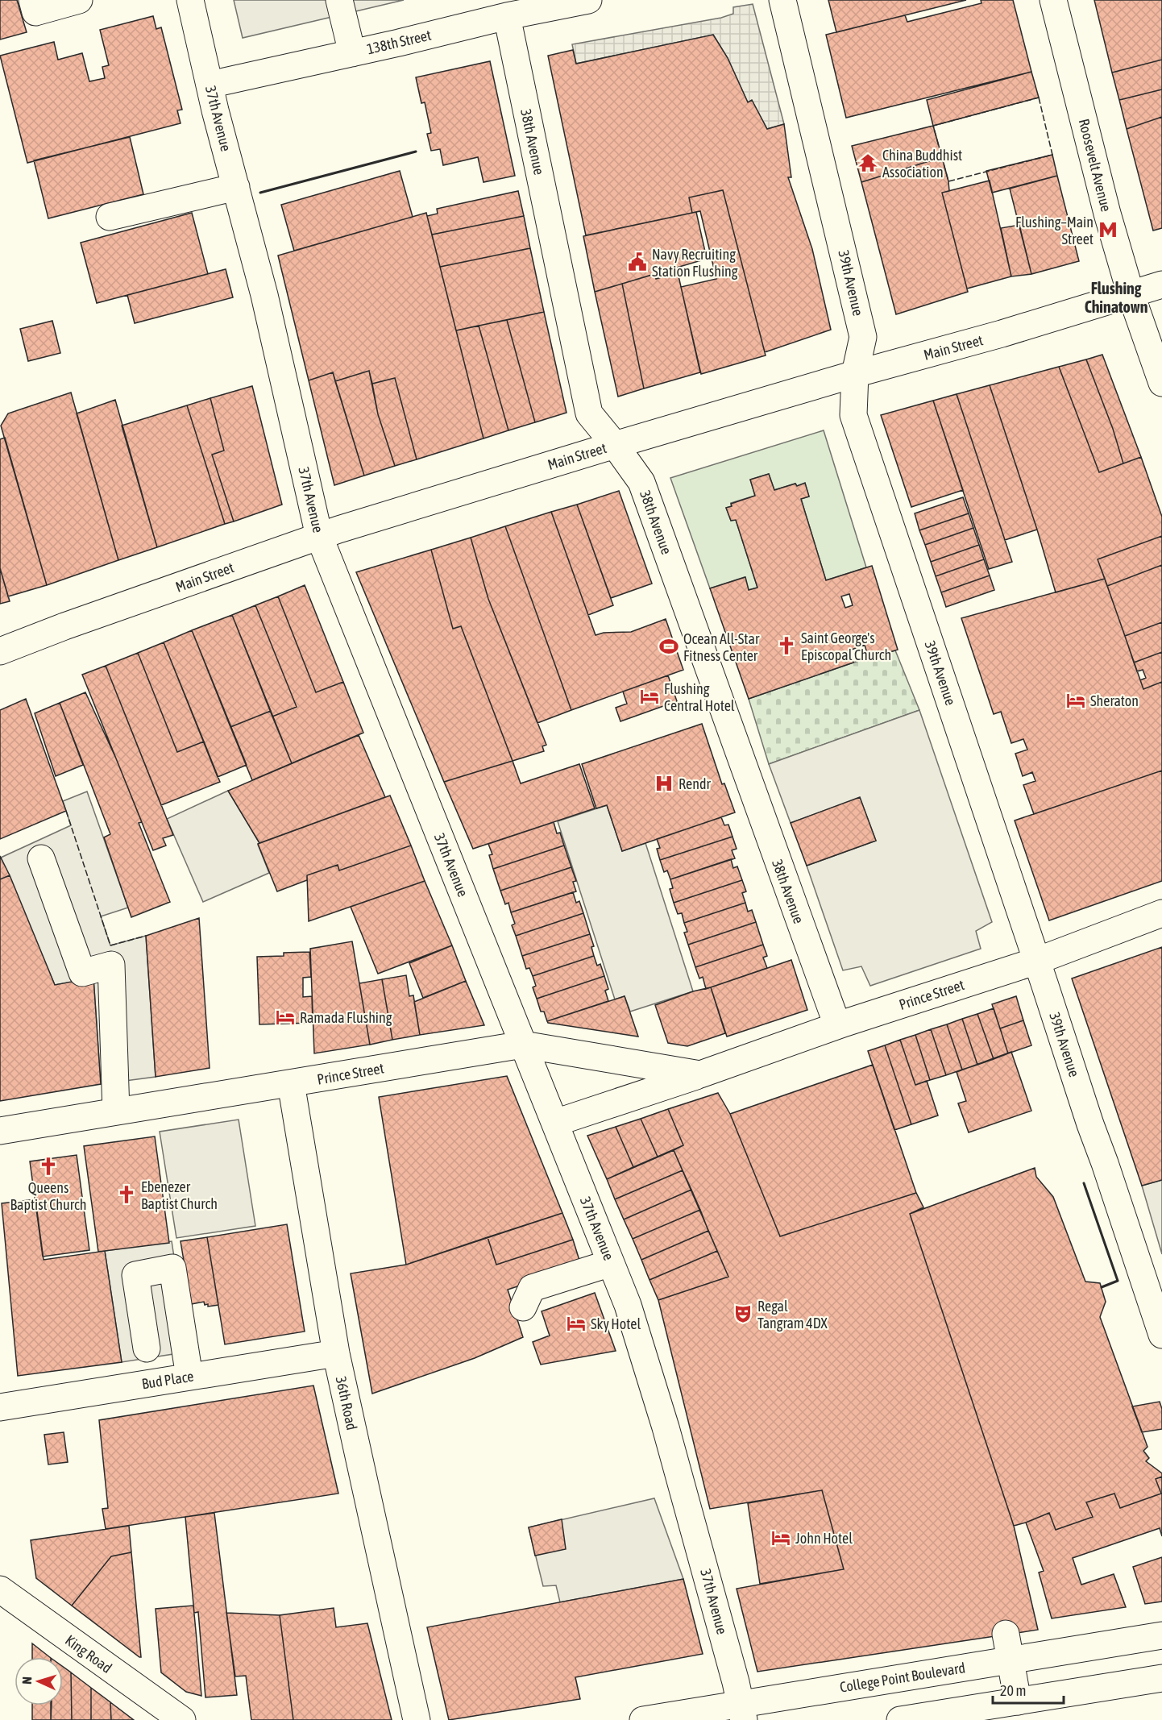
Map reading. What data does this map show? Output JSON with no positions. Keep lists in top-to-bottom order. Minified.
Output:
{"streets":{"street":["138th Street","37th Avenue","38th Avenue","Roosevelt Avenue","39th Avenue","Main Street","Prince Street","Bud Place","36th Road","King Road","College Point Boulevard"]},"crossings":[["138th Street","37th Avenue"],["138th Street","38th Avenue"],["37th Avenue","Main Street"],["37th Avenue","Prince Street"],["37th Avenue","College Point Boulevard"],["38th Avenue","Main Street"],["38th Avenue","Prince Street"],["Roosevelt Avenue","Main Street"],["39th Avenue","Main Street"],["39th Avenue","Prince Street"],["Prince Street","36th Road"],["Bud Place","36th Road"]],"districts":["Flushing Chinatown"],"places":{"temple":["China Buddhist Association"],"metro station":["Flushing–Main Street"],"public building":["Navy Recruiting Station Flushing"],"church":["Saint George's Episcopal Church","Queens Baptist Church","Ebenezer Baptist Church"],"sports":["Ocean All-Star Fitness Center"],"hotel":["Flushing Central Hotel","Sheraton","Ramada Flushing","Sky Hotel","John Hotel"],"hospital":["Rendr"],"theatre":["Regal Tangram 4DX"]},"scale_bar":"20 m","north":"left"}
